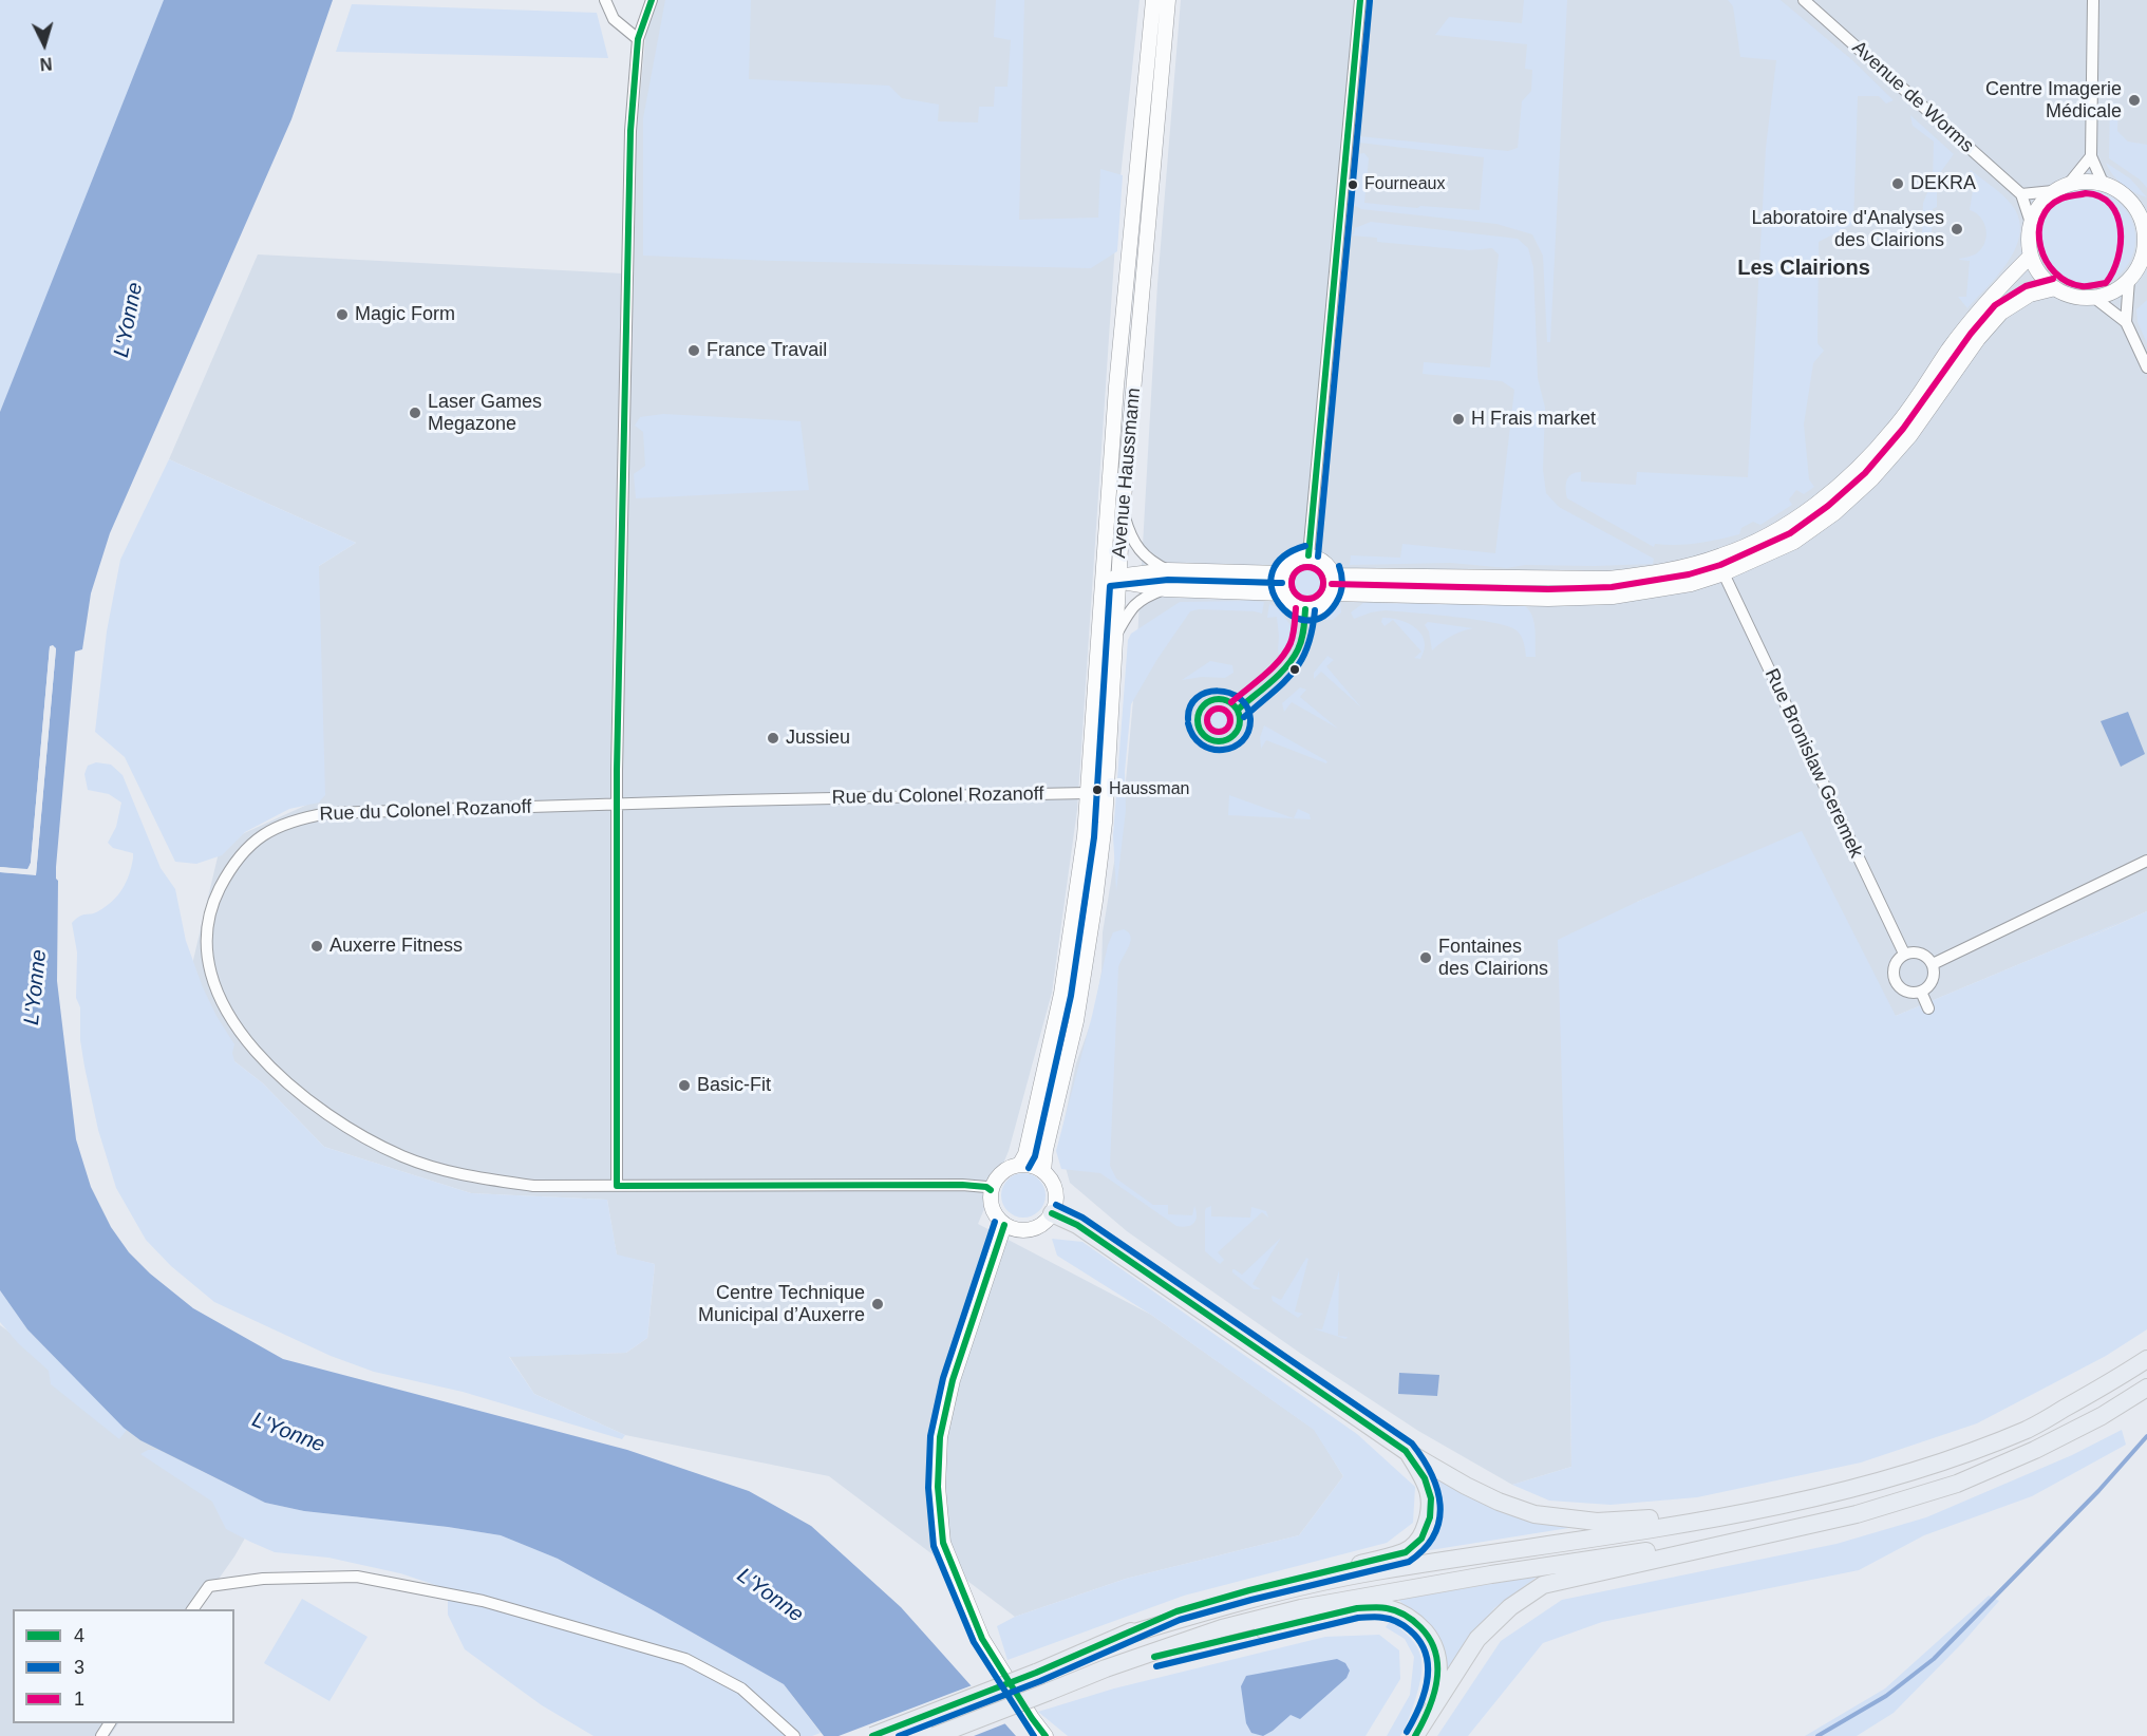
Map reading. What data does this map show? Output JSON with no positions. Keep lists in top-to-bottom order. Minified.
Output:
{"streets":{"street":["Avenue de Worms","Avenue Haussmann","Rue Bronislaw Geremek","Rue du Colonel Rozanoff"]},"crossings":[["Avenue Haussmann","Rue du Colonel Rozanoff"]],"districts":["Les Clairions"],"water":["L'Yonne"],"places":["Centre Imagerie Médicale","DEKRA","Fourneaux","Laboratoire d'Analyses des Clairions","Magic Form","France Travail","Laser Games Megazone","H Frais market","Jussieu","Haussman","Auxerre Fitness","Fontaines des Clairions","Basic-Fit","Centre Technique Municipal d’Auxerre"],"lines":["transit line 4","transit line 3","transit line 1"],"legend":["4","3","1"],"north":"bottom"}
